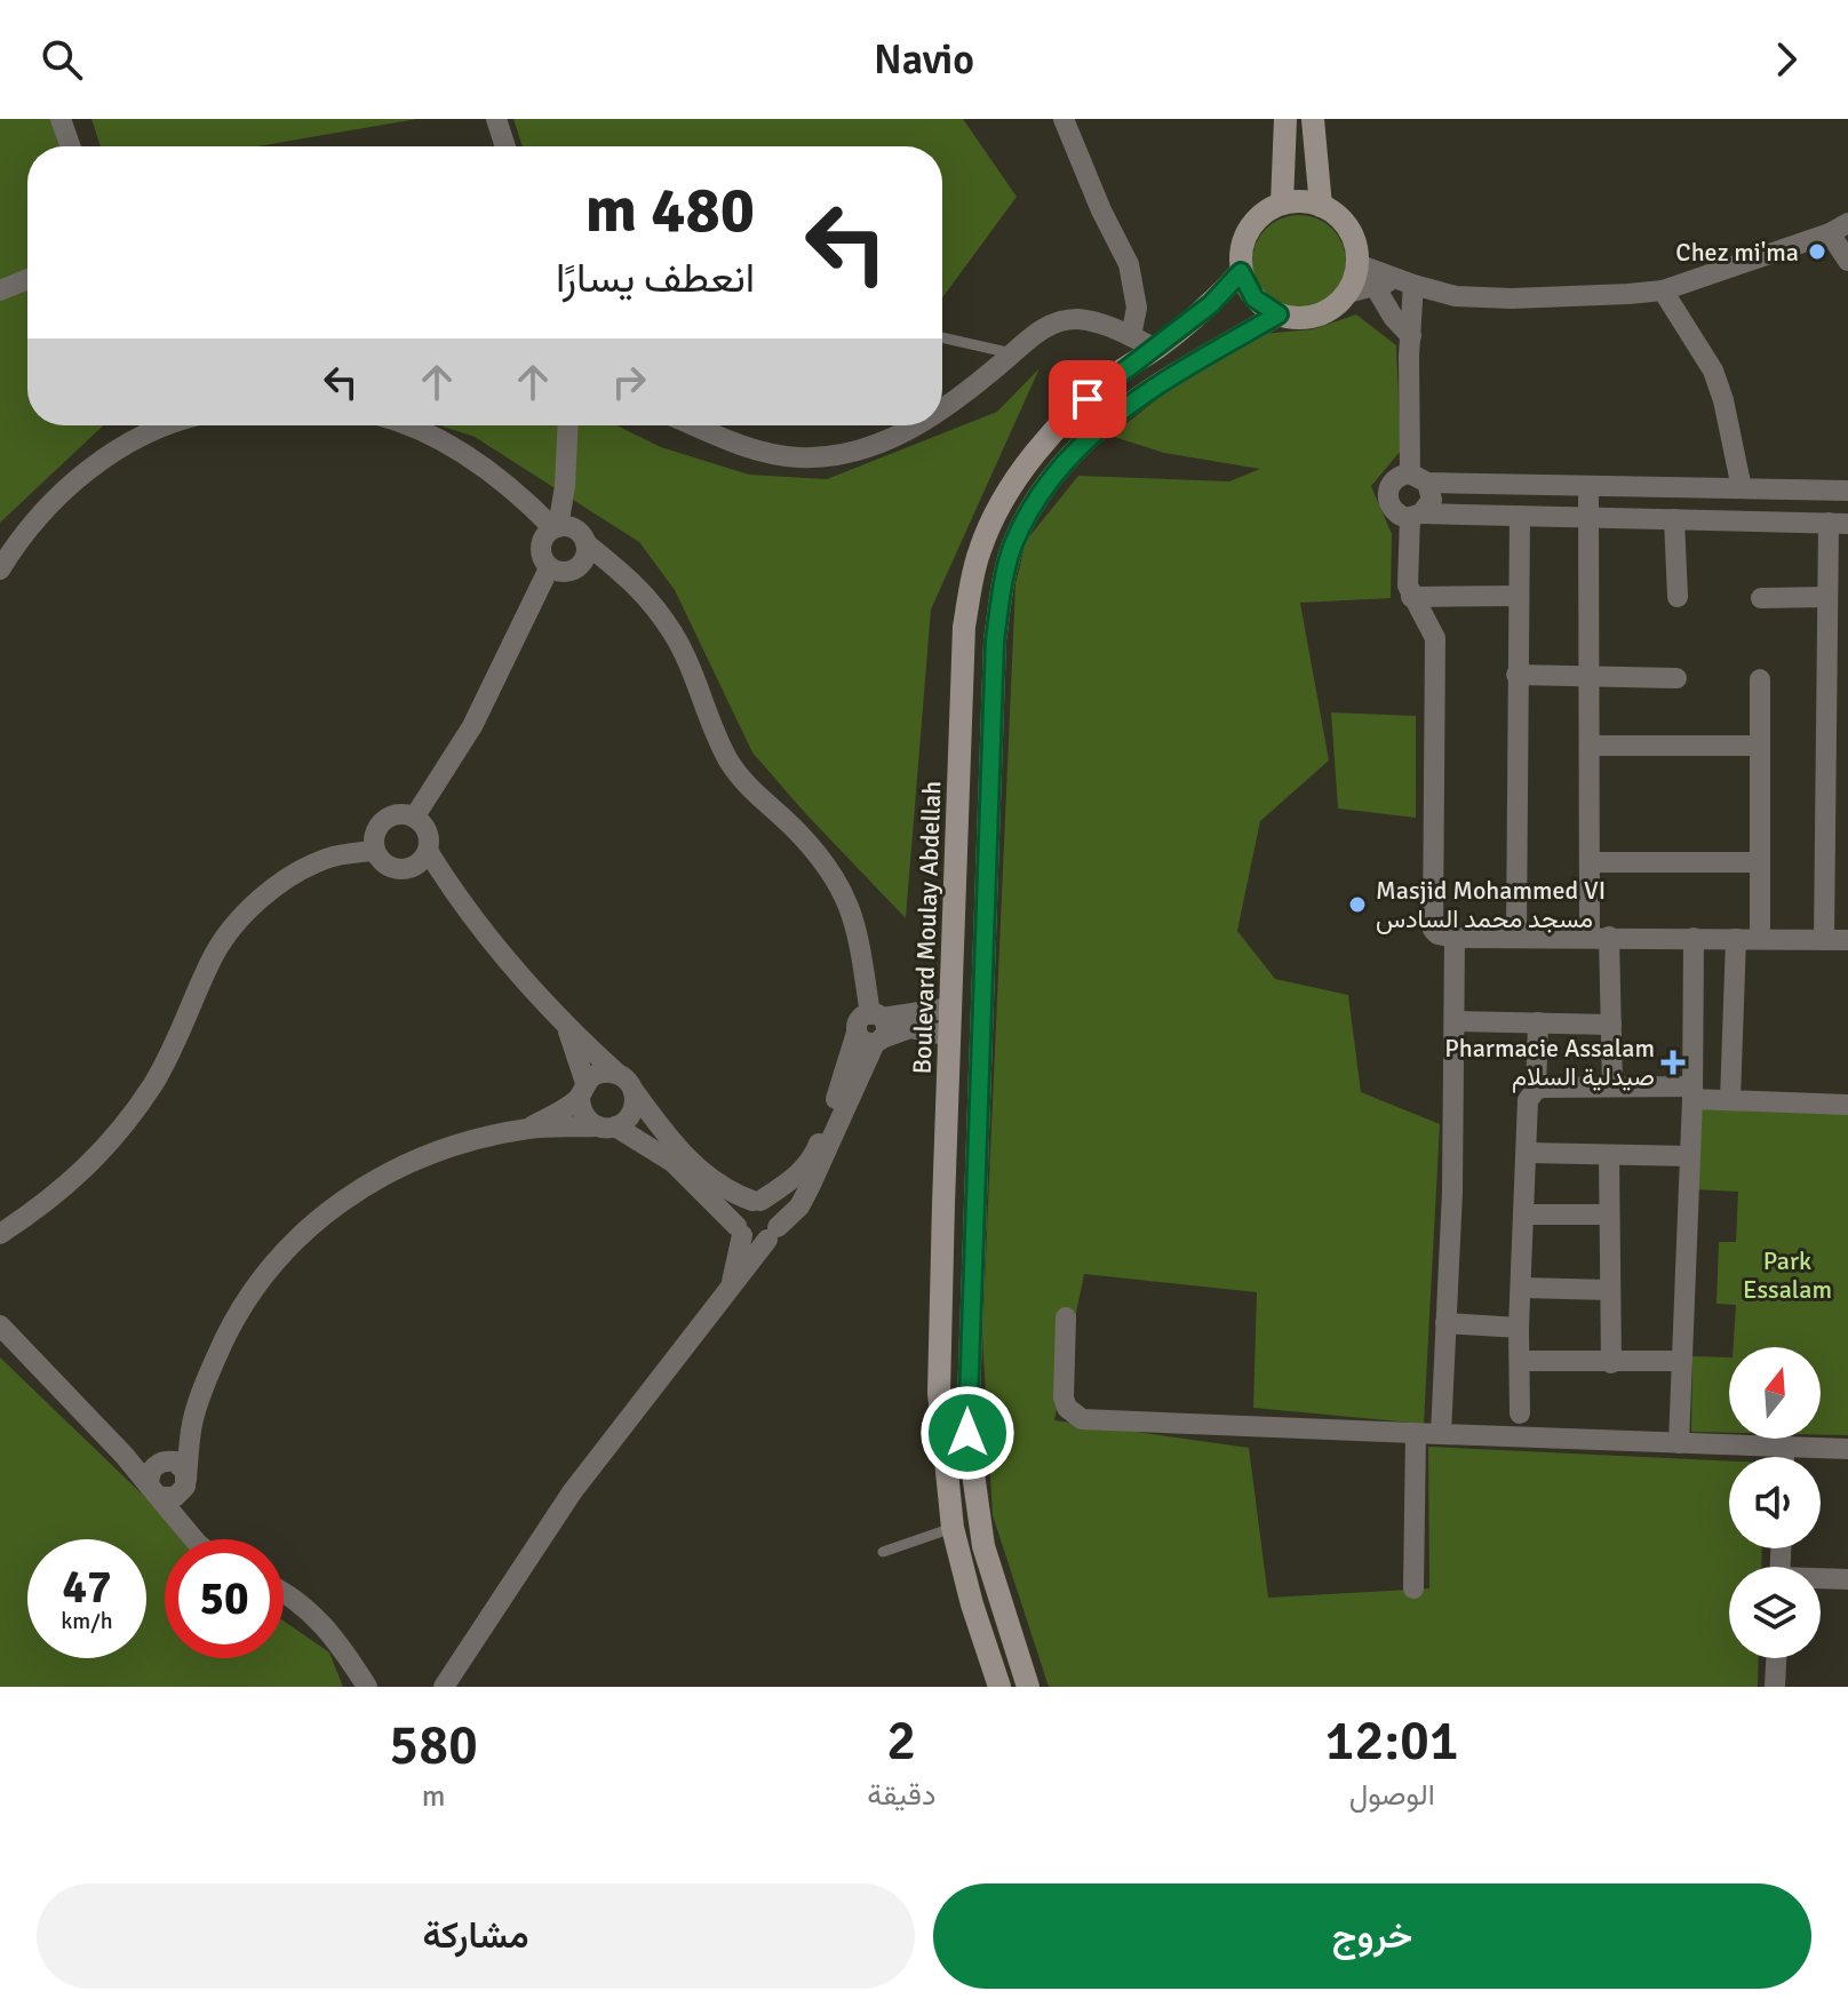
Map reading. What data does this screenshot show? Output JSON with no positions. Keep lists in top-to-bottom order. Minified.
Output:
{"streets":{"main road":["Boulevard Moulay Abdellah"]},"parks":["Park Essalam"],"places":{"other":["Chez mi'ma","Masjid Mohammed VI مسجد محمد السادس"],"health":["Pharmacie Assalam صيدلية السلام"]},"north":"top","page":{"header":"Navio","turn":["480 m","انعطف يسارًا"],"speed":"47 km/h","limit":"50","eta":["12:01","الوصول","2","دقيقة","580","m"],"buttons":["خروج","مشاركة"]}}
